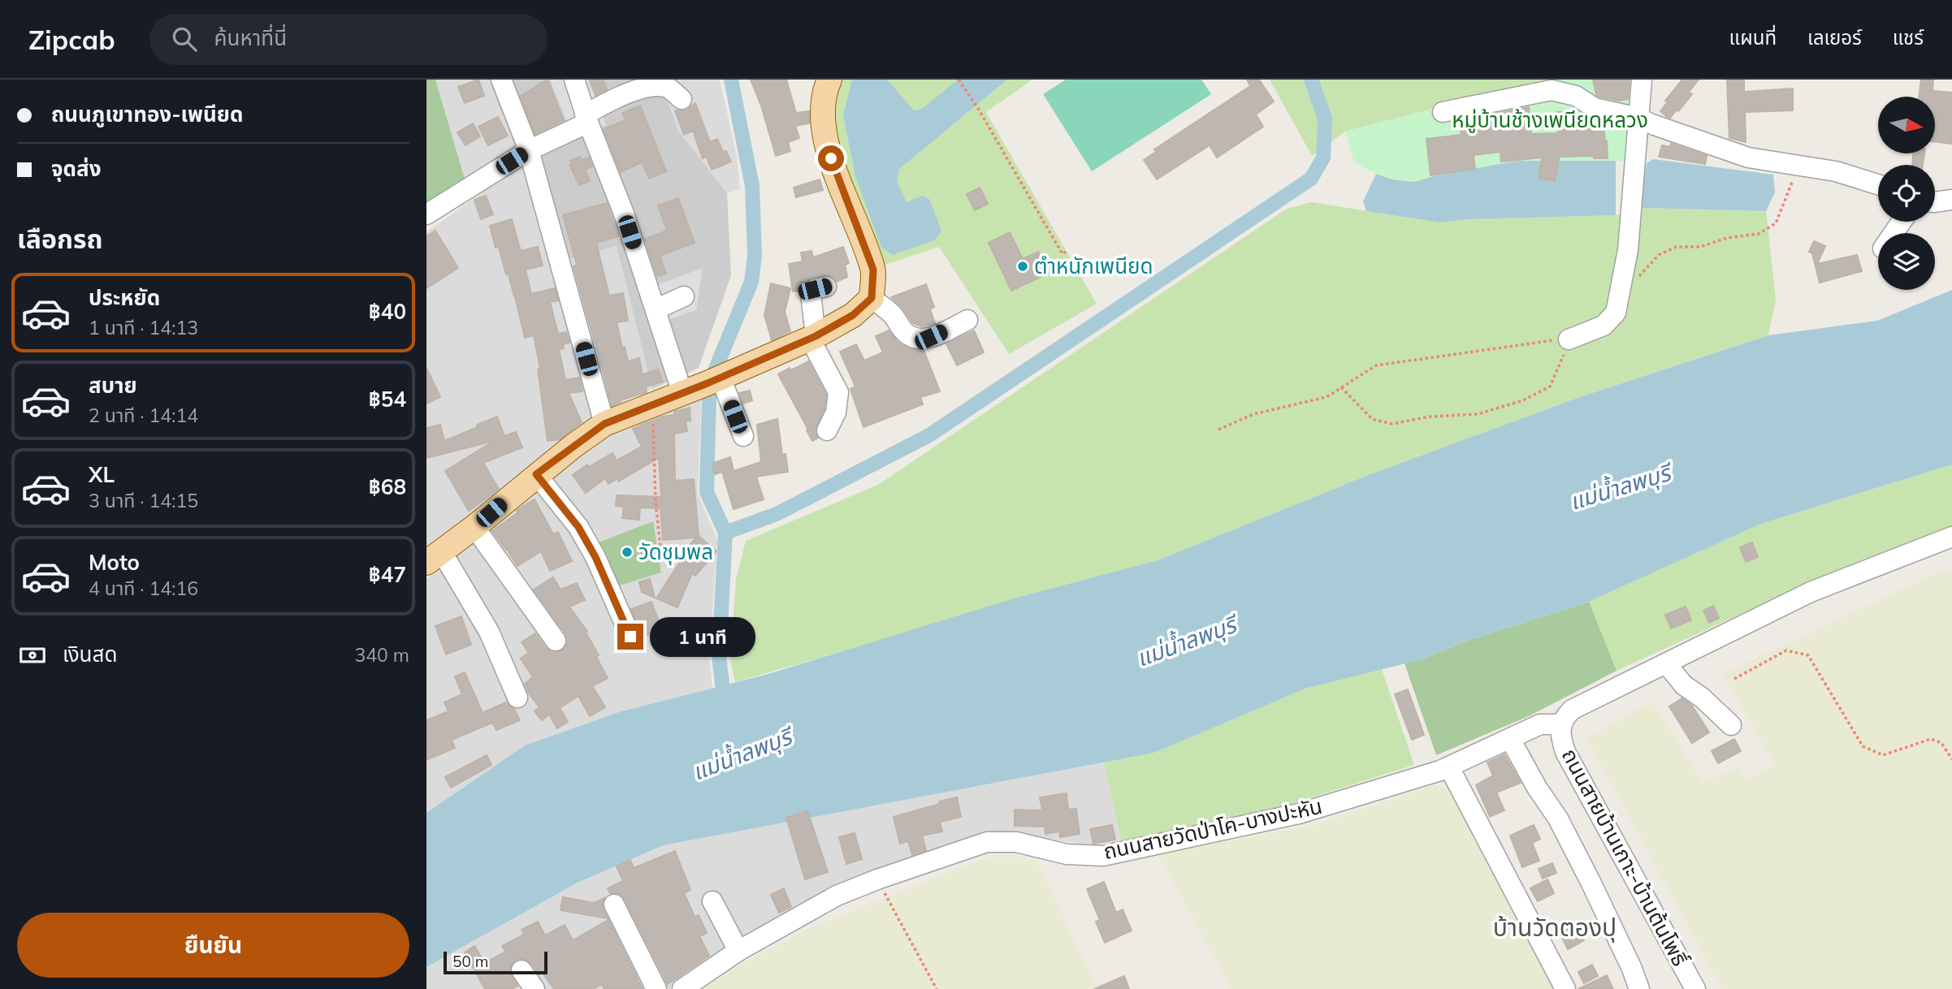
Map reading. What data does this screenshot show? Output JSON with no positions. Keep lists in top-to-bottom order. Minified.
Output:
{"streets":{"street":["ถนนสายวัดป่าโค-บางปะหัน","ถนนสายบ้านเกาะ-บ้านต้นโพธิ์"]},"crossings":[["ถนนสายวัดป่าโค-บางปะหัน","ถนนสายบ้านเกาะ-บ้านต้นโพธิ์"]],"districts":["บ้านวัดตองปุ"],"water":["แม่น้ำลพบุรี"],"parks":["หมู่บ้านช้างเพนียดหลวง"],"places":["ตำหนักเพนียด","วัดชุมพล"],"scale_bar":"50 m","north":"right","page":{"header":"Zipcab","search":"ค้นหาที่นี่","nav":["แผนที่","เลเยอร์","แชร์"],"banner":["ถนนภูเขาทอง-เพนียด","จุดส่ง"],"heading":"เลือกรถ","list":[{"name":"ประหยัด","note":"1 นาที · 14:13","value":"฿40"},{"name":"สบาย","note":"2 นาที · 14:14","value":"฿54"},{"name":"XL","note":"3 นาที · 14:15","value":"฿68"},{"name":"Moto","note":"4 นาที · 14:16","value":"฿47"}],"bubble":"1 นาที","pay":["เงินสด","340 m"],"buttons":"ยืนยัน","scale":"50 m"}}
